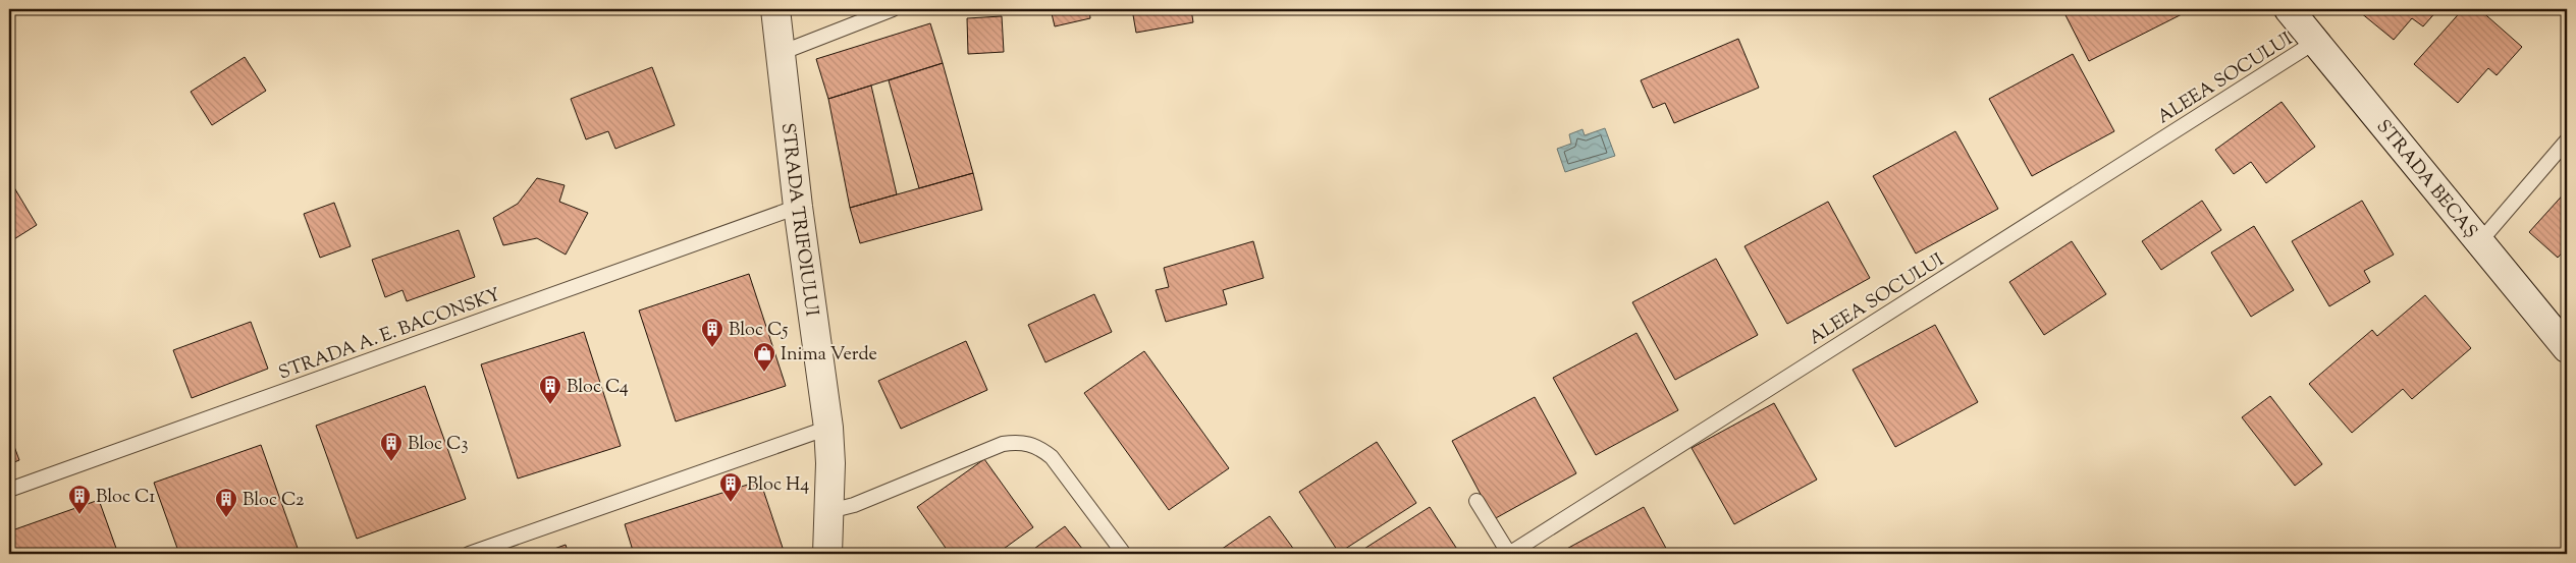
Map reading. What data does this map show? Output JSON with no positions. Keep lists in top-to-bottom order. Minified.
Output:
{"streets":{"street":["STRADA BECAȘ","STRADA TRIFOIULUI"],"lane":["ALEEA SOCULUI","STRADA A. E. BACONSKY"]},"crossings":[["ALEEA SOCULUI","STRADA BECAȘ"],["STRADA TRIFOIULUI","STRADA A. E. BACONSKY"]],"places":{"building":["Bloc C5","Bloc C4","Bloc C3","Bloc H4","Bloc C1","Bloc C2"],"shop":["Inima Verde"]}}
